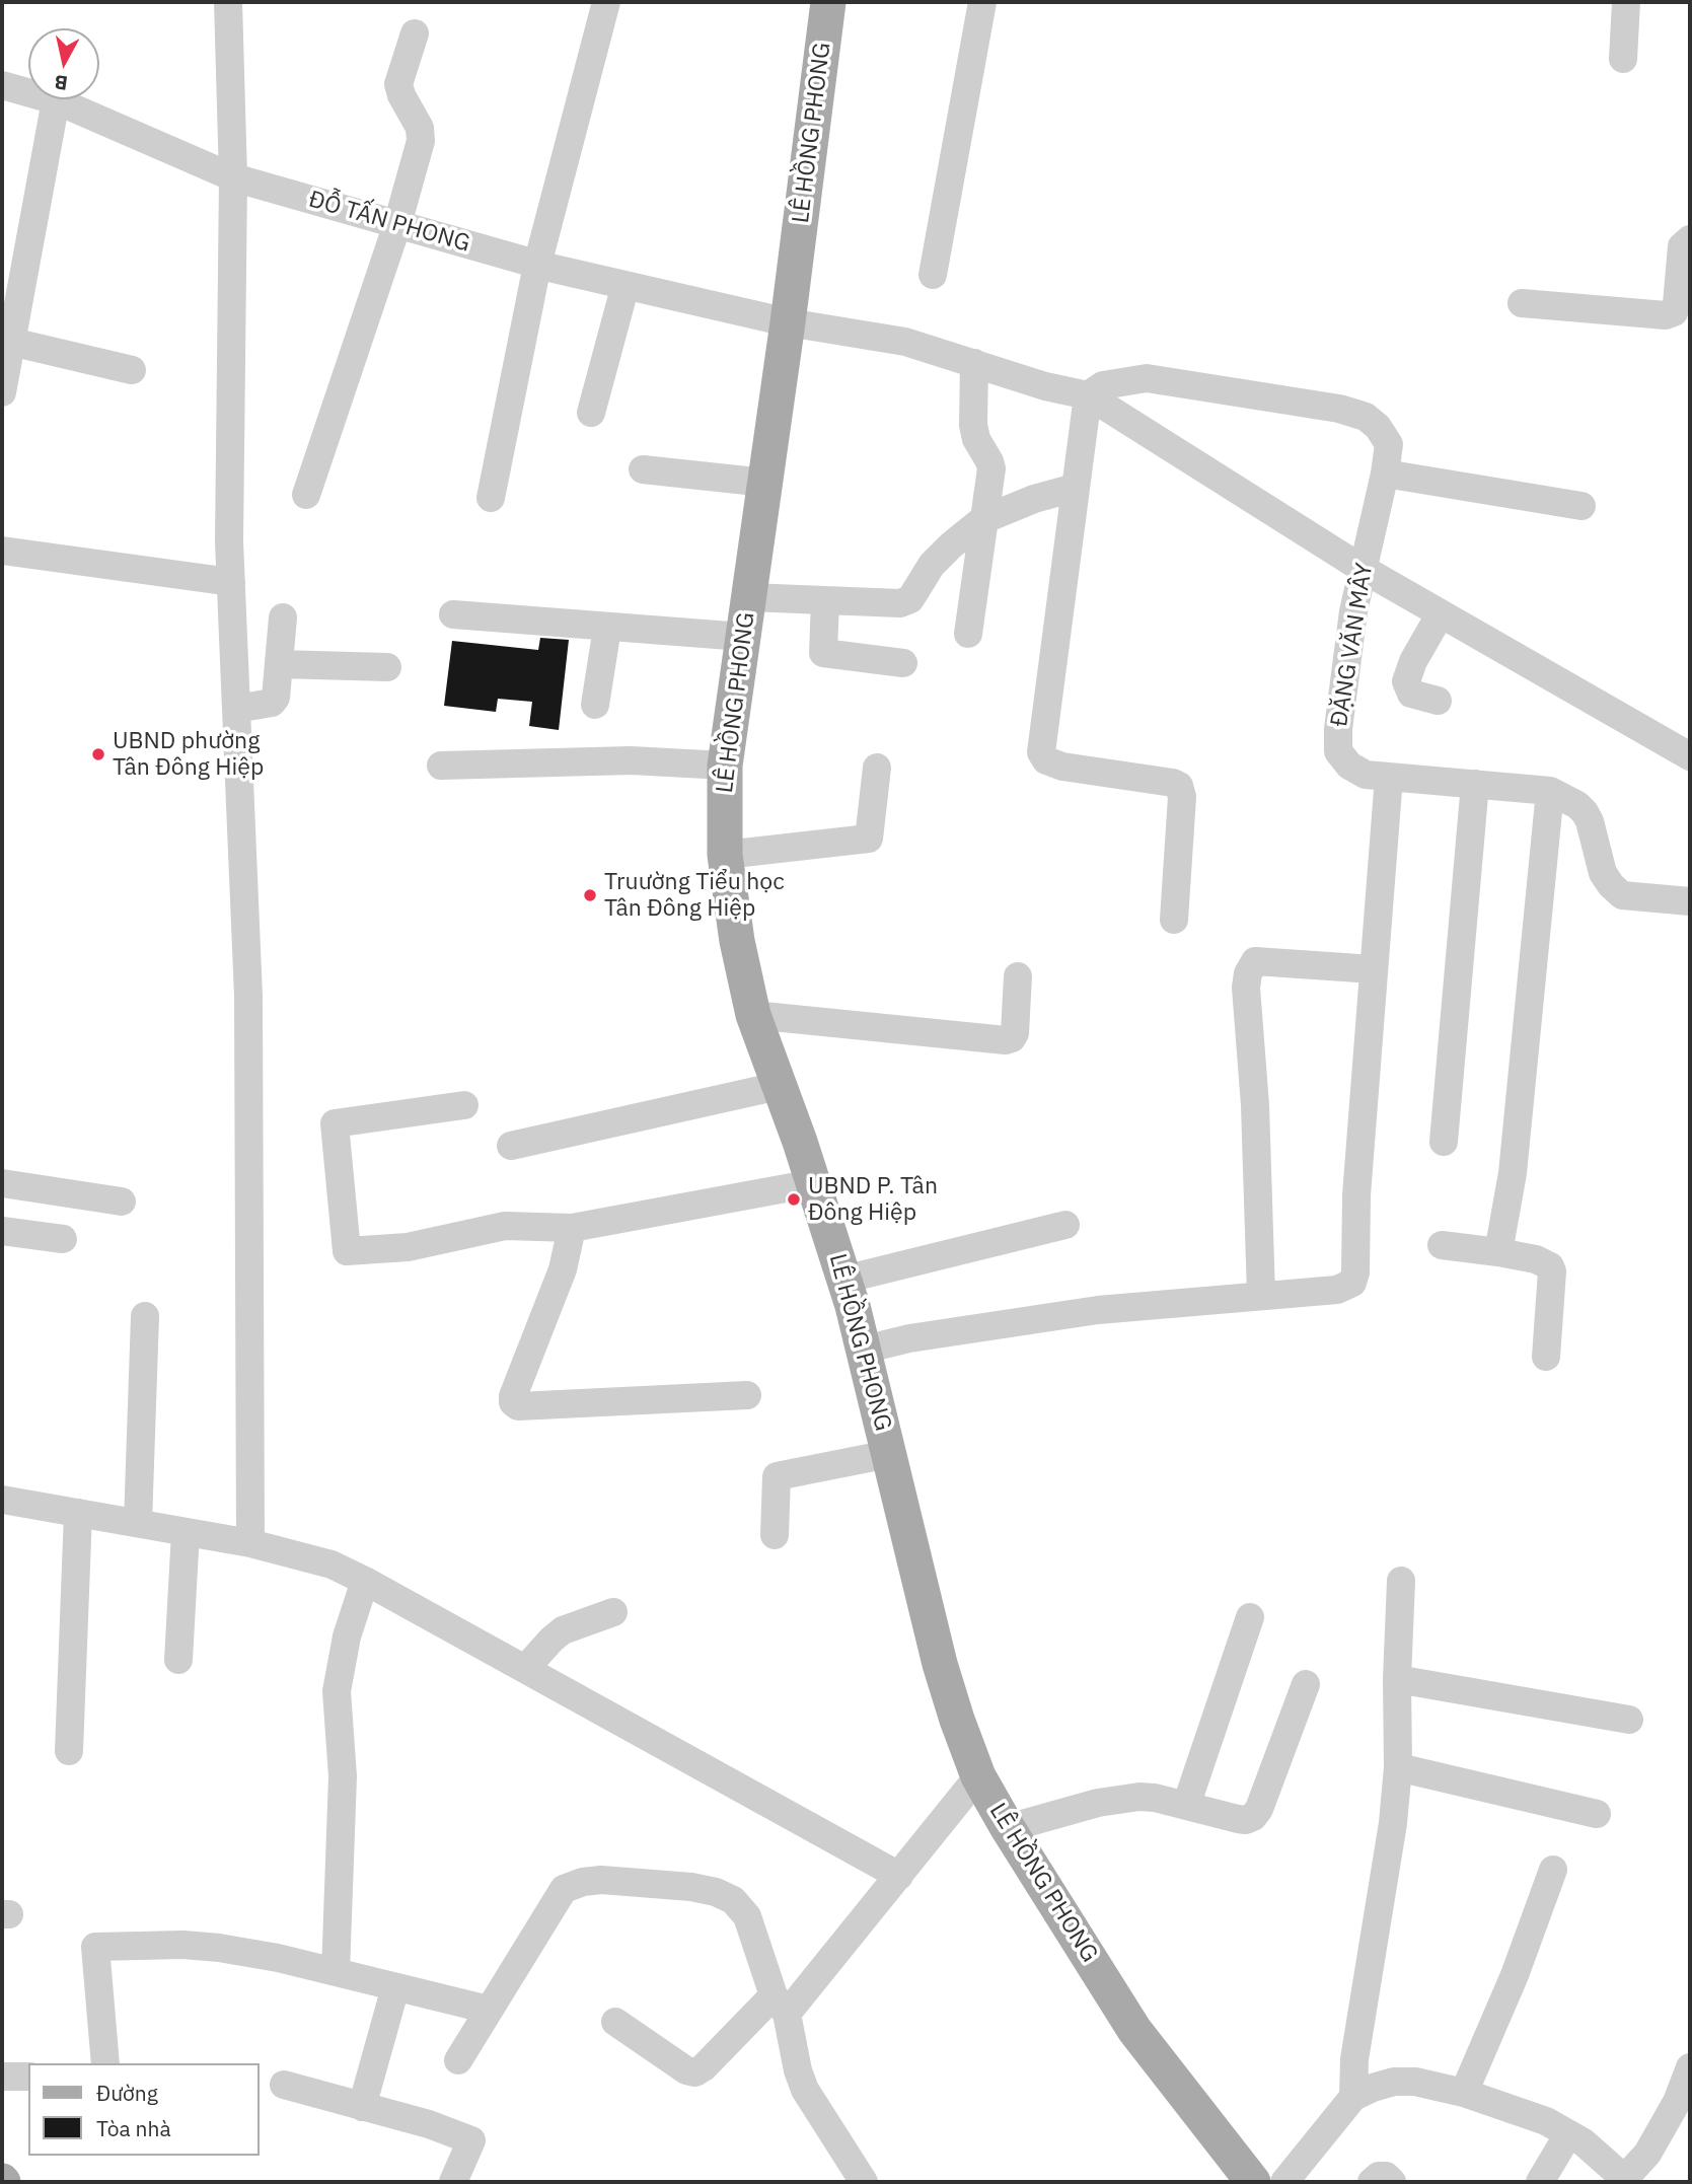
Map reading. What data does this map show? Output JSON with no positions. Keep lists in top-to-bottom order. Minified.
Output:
{"streets":{"main road":["LÊ HỒNG PHONG"],"street":["ĐỖ TẤN PHONG","ĐẶNG VĂN MÂY"]},"crossings":[["LÊ HỒNG PHONG","ĐỖ TẤN PHONG"]],"places":["UBND phường Tân Đông Hiệp","Truường Tiểu học Tân Đông Hiệp","UBND P. Tân Đông Hiệp"],"legend":["Đường","Tòa nhà"],"north":"bottom"}
